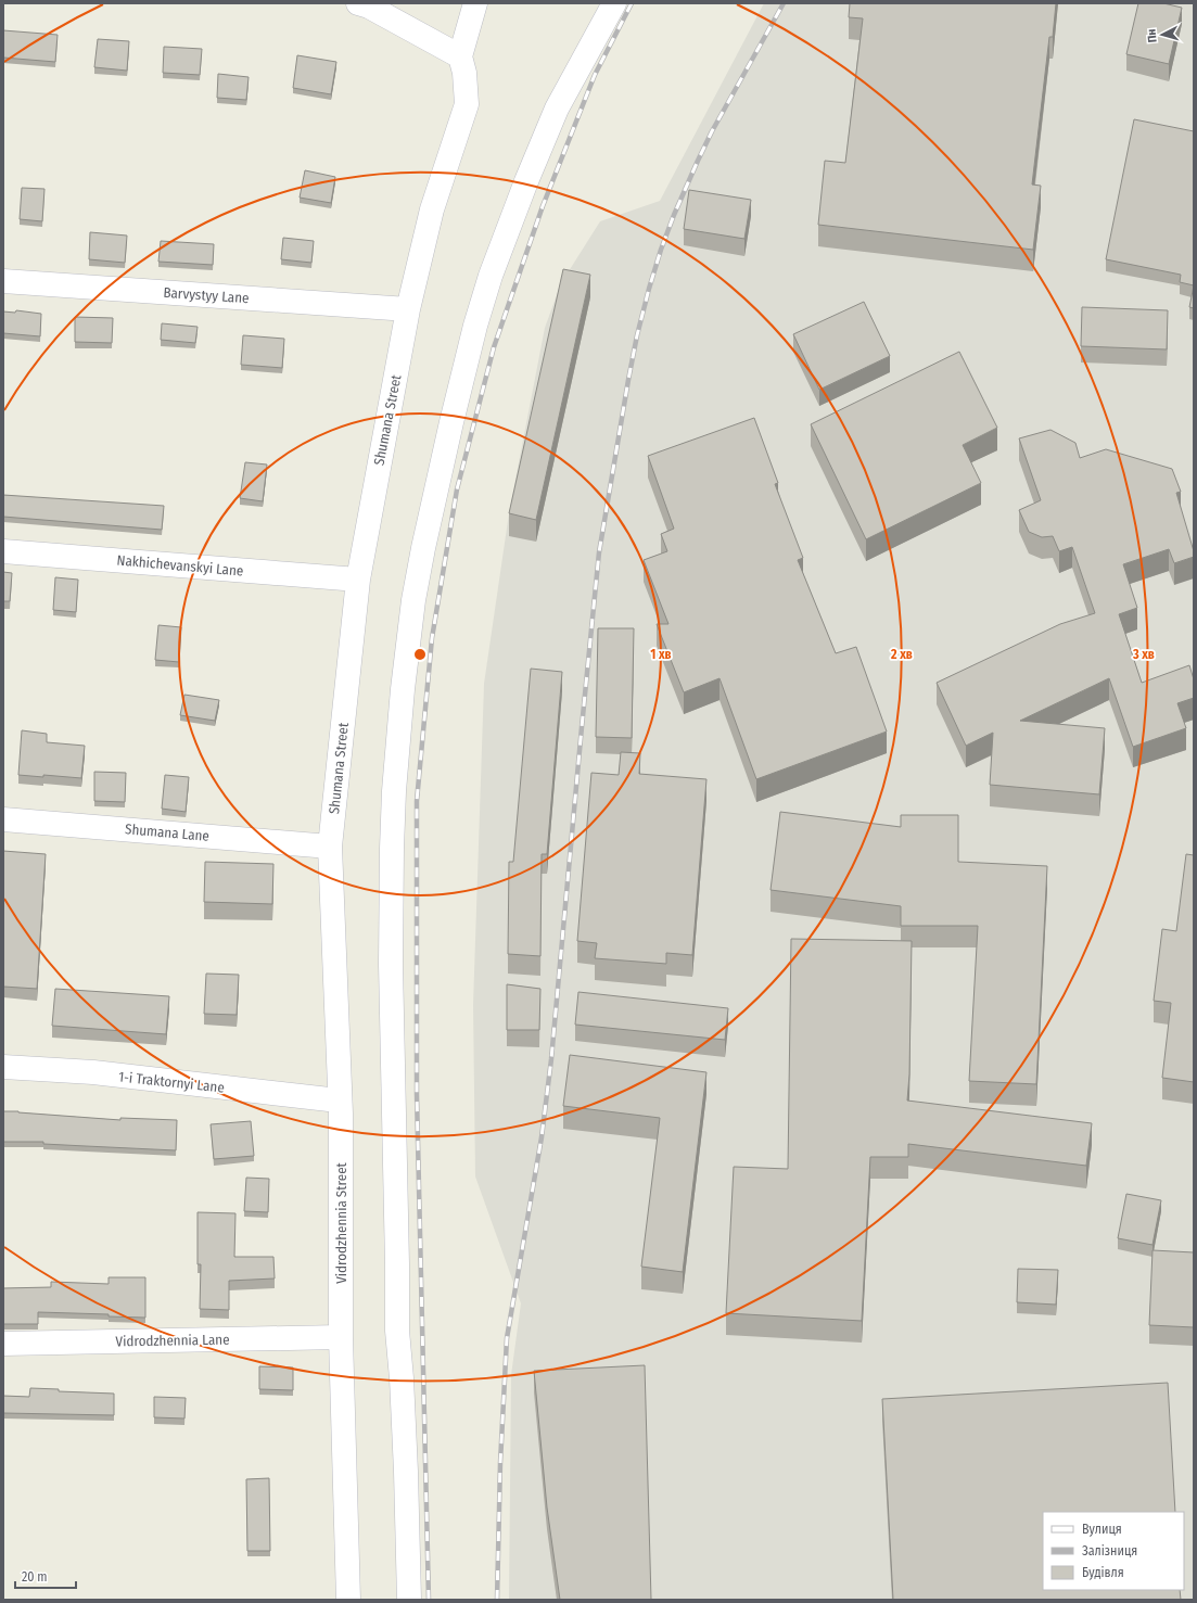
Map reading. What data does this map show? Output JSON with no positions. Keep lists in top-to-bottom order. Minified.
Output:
{"streets":{"street":["Barvystyy Lane","Shumana Street","Nakhichevanskyi Lane","Shumana Lane","1-i Traktornyi Lane","Vidrodzhennia Street","Vidrodzhennia Lane"]},"crossings":[["Barvystyy Lane","Shumana Street"],["Shumana Street","Nakhichevanskyi Lane"],["Shumana Street","Shumana Lane"],["Shumana Street","Vidrodzhennia Street"],["Shumana Lane","Vidrodzhennia Street"],["1-i Traktornyi Lane","Vidrodzhennia Street"],["Vidrodzhennia Street","Vidrodzhennia Lane"]],"legend":["Вулиця","Залізниця","Будівля"],"scale_bar":"20 m","north":"left","rings":["1 хв","2 хв","3 хв"]}
